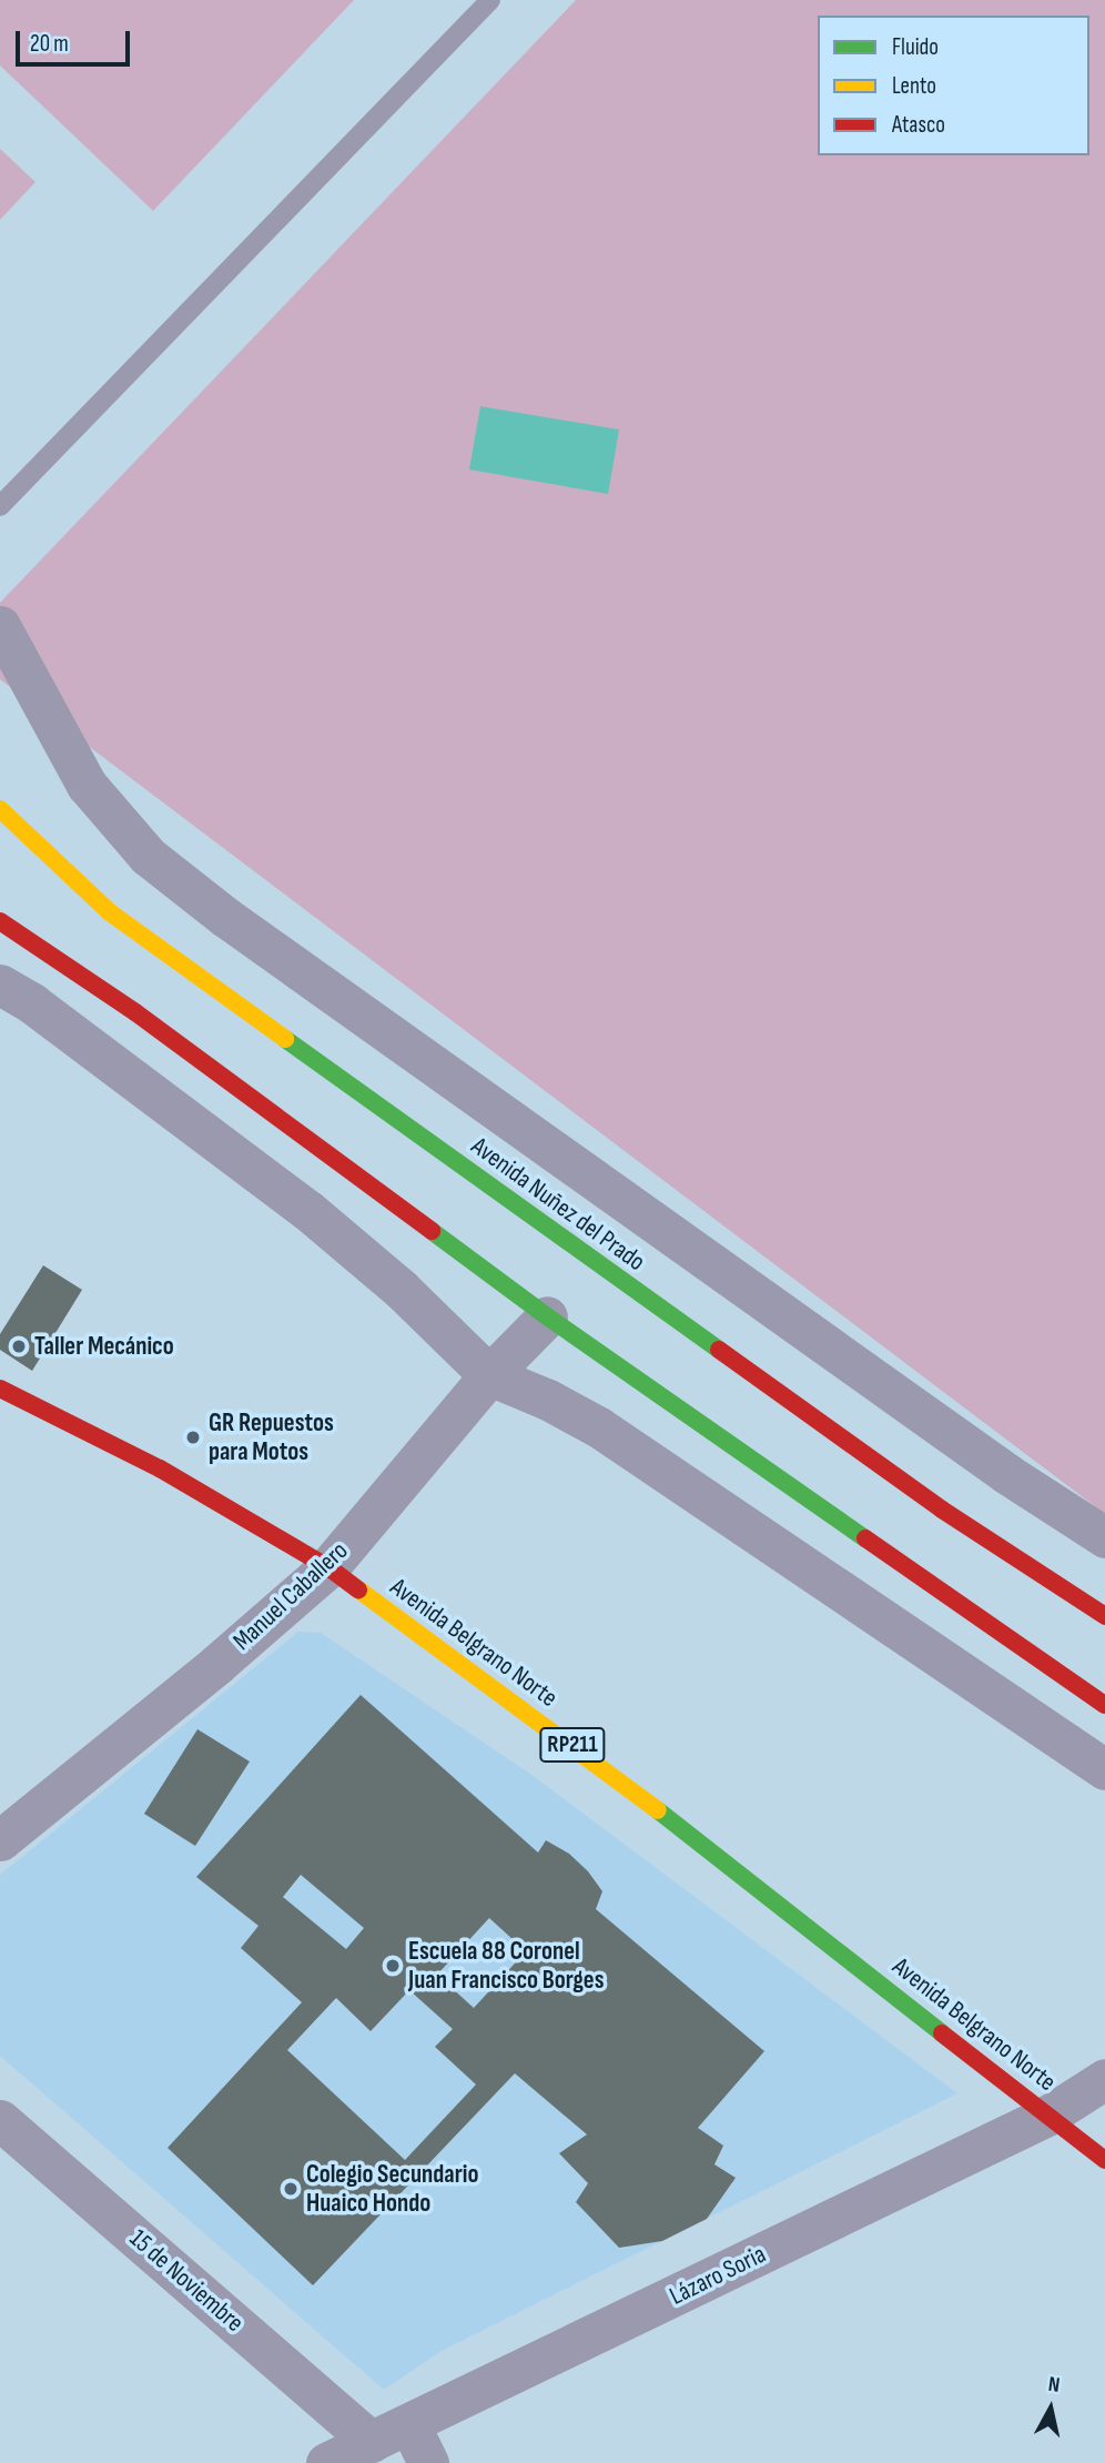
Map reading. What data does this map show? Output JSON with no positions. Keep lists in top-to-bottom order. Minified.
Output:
{"streets":{"main road":["Avenida Nuñez del Prado","Avenida Belgrano Norte","RP211"],"street":["Manuel Caballero","Lázaro Soria","15 de Noviembre"]},"crossings":[["Manuel Caballero","Avenida Belgrano Norte"],["Avenida Belgrano Norte","Lázaro Soria"],["Lázaro Soria","15 de Noviembre"]],"places":["Taller Mecánico","GR Repuestos para Motos","Escuela 88 Coronel Juan Francisco Borges","Colegio Secundario Huaico Hondo"],"legend":["Fluido","Lento","Atasco"],"scale_bar":"20 m","north":"top"}
